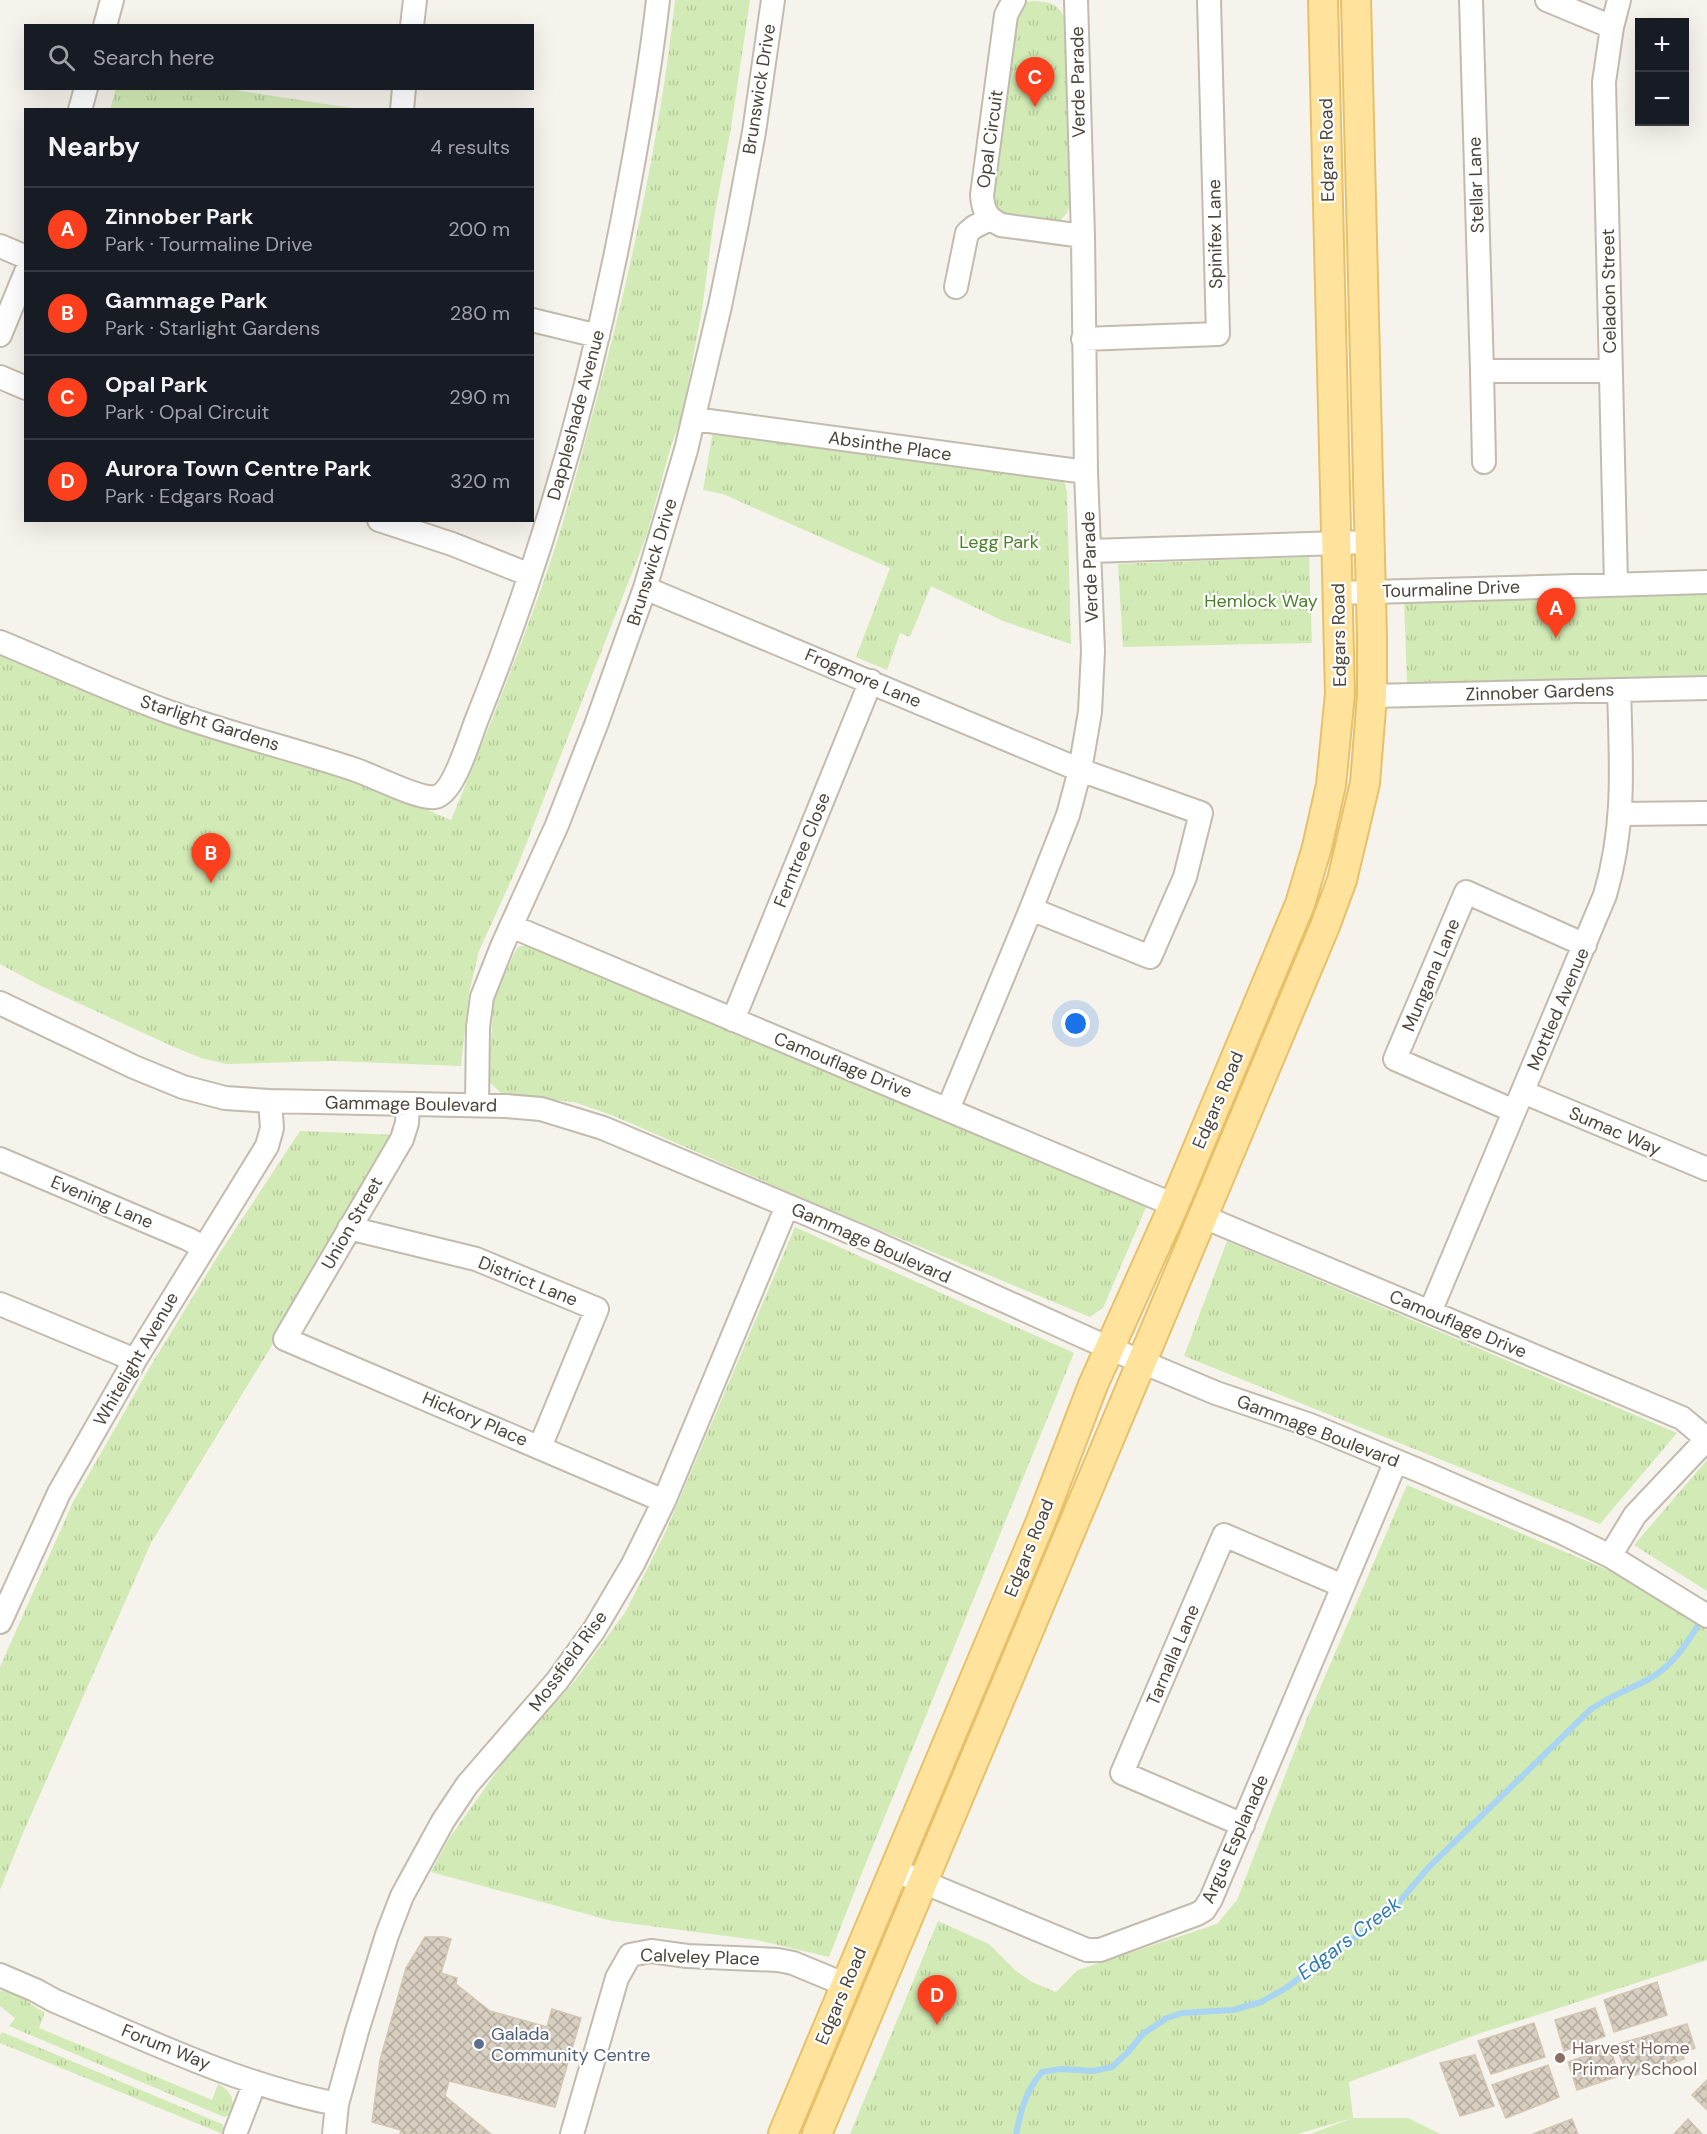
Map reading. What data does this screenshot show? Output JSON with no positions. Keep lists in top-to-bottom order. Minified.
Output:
{"streets":{"main road":["Edgars Road"],"street":["Verde Parade","Brunswick Drive","Opal Circuit","Stellar Lane","Spinifex Lane","Celadon Street","Dappleshade Avenue","Absinthe Place","Tourmaline Drive","Frogmore Lane","Zinnober Gardens","Starlight Gardens","Ferntree Close","Mungana Lane","Mottled Avenue","Camouflage Drive","Gammage Boulevard","Sumac Way","Evening Lane","Union Street","District Lane","Whitelight Avenue","Hickory Place","Tarnalla Lane","Mossfield Rise","Argus Esplanade","Calveley Place","Forum Way"]},"crossings":[["Verde Parade","Spinifex Lane"],["Verde Parade","Absinthe Place"],["Verde Parade","Frogmore Lane"],["Verde Parade","Camouflage Drive"],["Brunswick Drive","Absinthe Place"],["Brunswick Drive","Frogmore Lane"],["Brunswick Drive","Camouflage Drive"],["Brunswick Drive","Gammage Boulevard"],["Edgars Road","Tourmaline Drive"],["Edgars Road","Zinnober Gardens"],["Edgars Road","Camouflage Drive"],["Edgars Road","Gammage Boulevard"],["Edgars Road","Argus Esplanade"],["Edgars Road","Calveley Place"],["Celadon Street","Tourmaline Drive"],["Dappleshade Avenue","Starlight Gardens"],["Frogmore Lane","Ferntree Close"],["Zinnober Gardens","Mottled Avenue"],["Ferntree Close","Camouflage Drive"],["Mungana Lane","Mottled Avenue"],["Mungana Lane","Sumac Way"],["Mottled Avenue","Camouflage Drive"],["Mottled Avenue","Sumac Way"],["Gammage Boulevard","Union Street"],["Gammage Boulevard","Whitelight Avenue"],["Gammage Boulevard","Mossfield Rise"],["Gammage Boulevard","Argus Esplanade"],["Evening Lane","Whitelight Avenue"],["Union Street","District Lane"],["Union Street","Hickory Place"],["District Lane","Hickory Place"],["Hickory Place","Mossfield Rise"],["Tarnalla Lane","Argus Esplanade"],["Mossfield Rise","Forum Way"]],"water":["Edgars Creek"],"parks":["Legg Park","Hemlock Way"],"places":["Galada Community Centre","Harvest Home Primary School"],"page":{"map_buttons":["+","−"],"search":"Search here","pins":["C","A","B","D"],"heading":["Nearby","4 results"],"list":[{"mark":"A","name":"Zinnober Park","note":"Park · Tourmaline Drive","value":"200 m"},{"mark":"B","name":"Gammage Park","note":"Park · Starlight Gardens","value":"280 m"},{"mark":"C","name":"Opal Park","note":"Park · Opal Circuit","value":"290 m"},{"mark":"D","name":"Aurora Town Centre Park","note":"Park · Edgars Road","value":"320 m"}]}}
